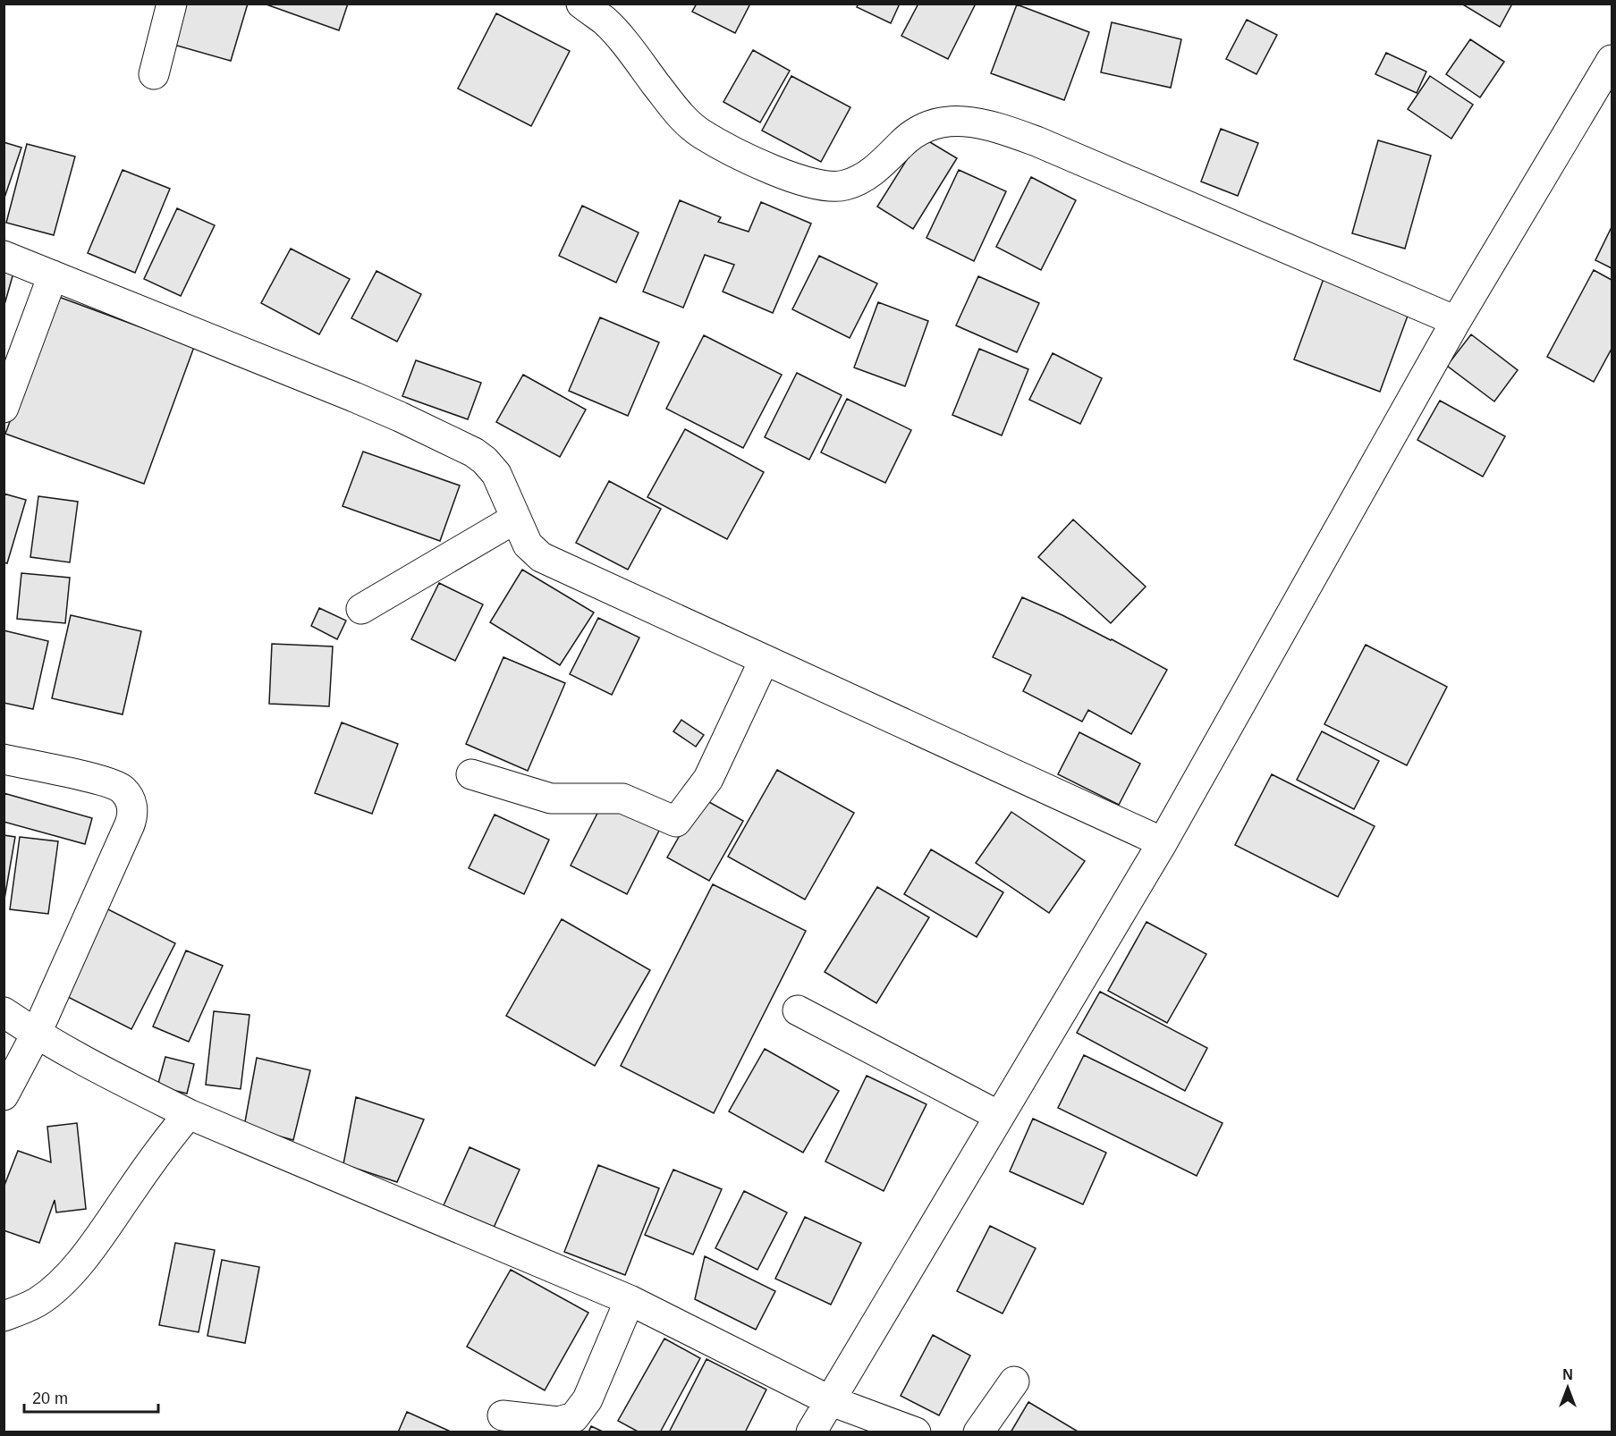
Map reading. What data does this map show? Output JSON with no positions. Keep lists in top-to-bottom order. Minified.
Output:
{"scale_bar":"20 m","north":"top"}
